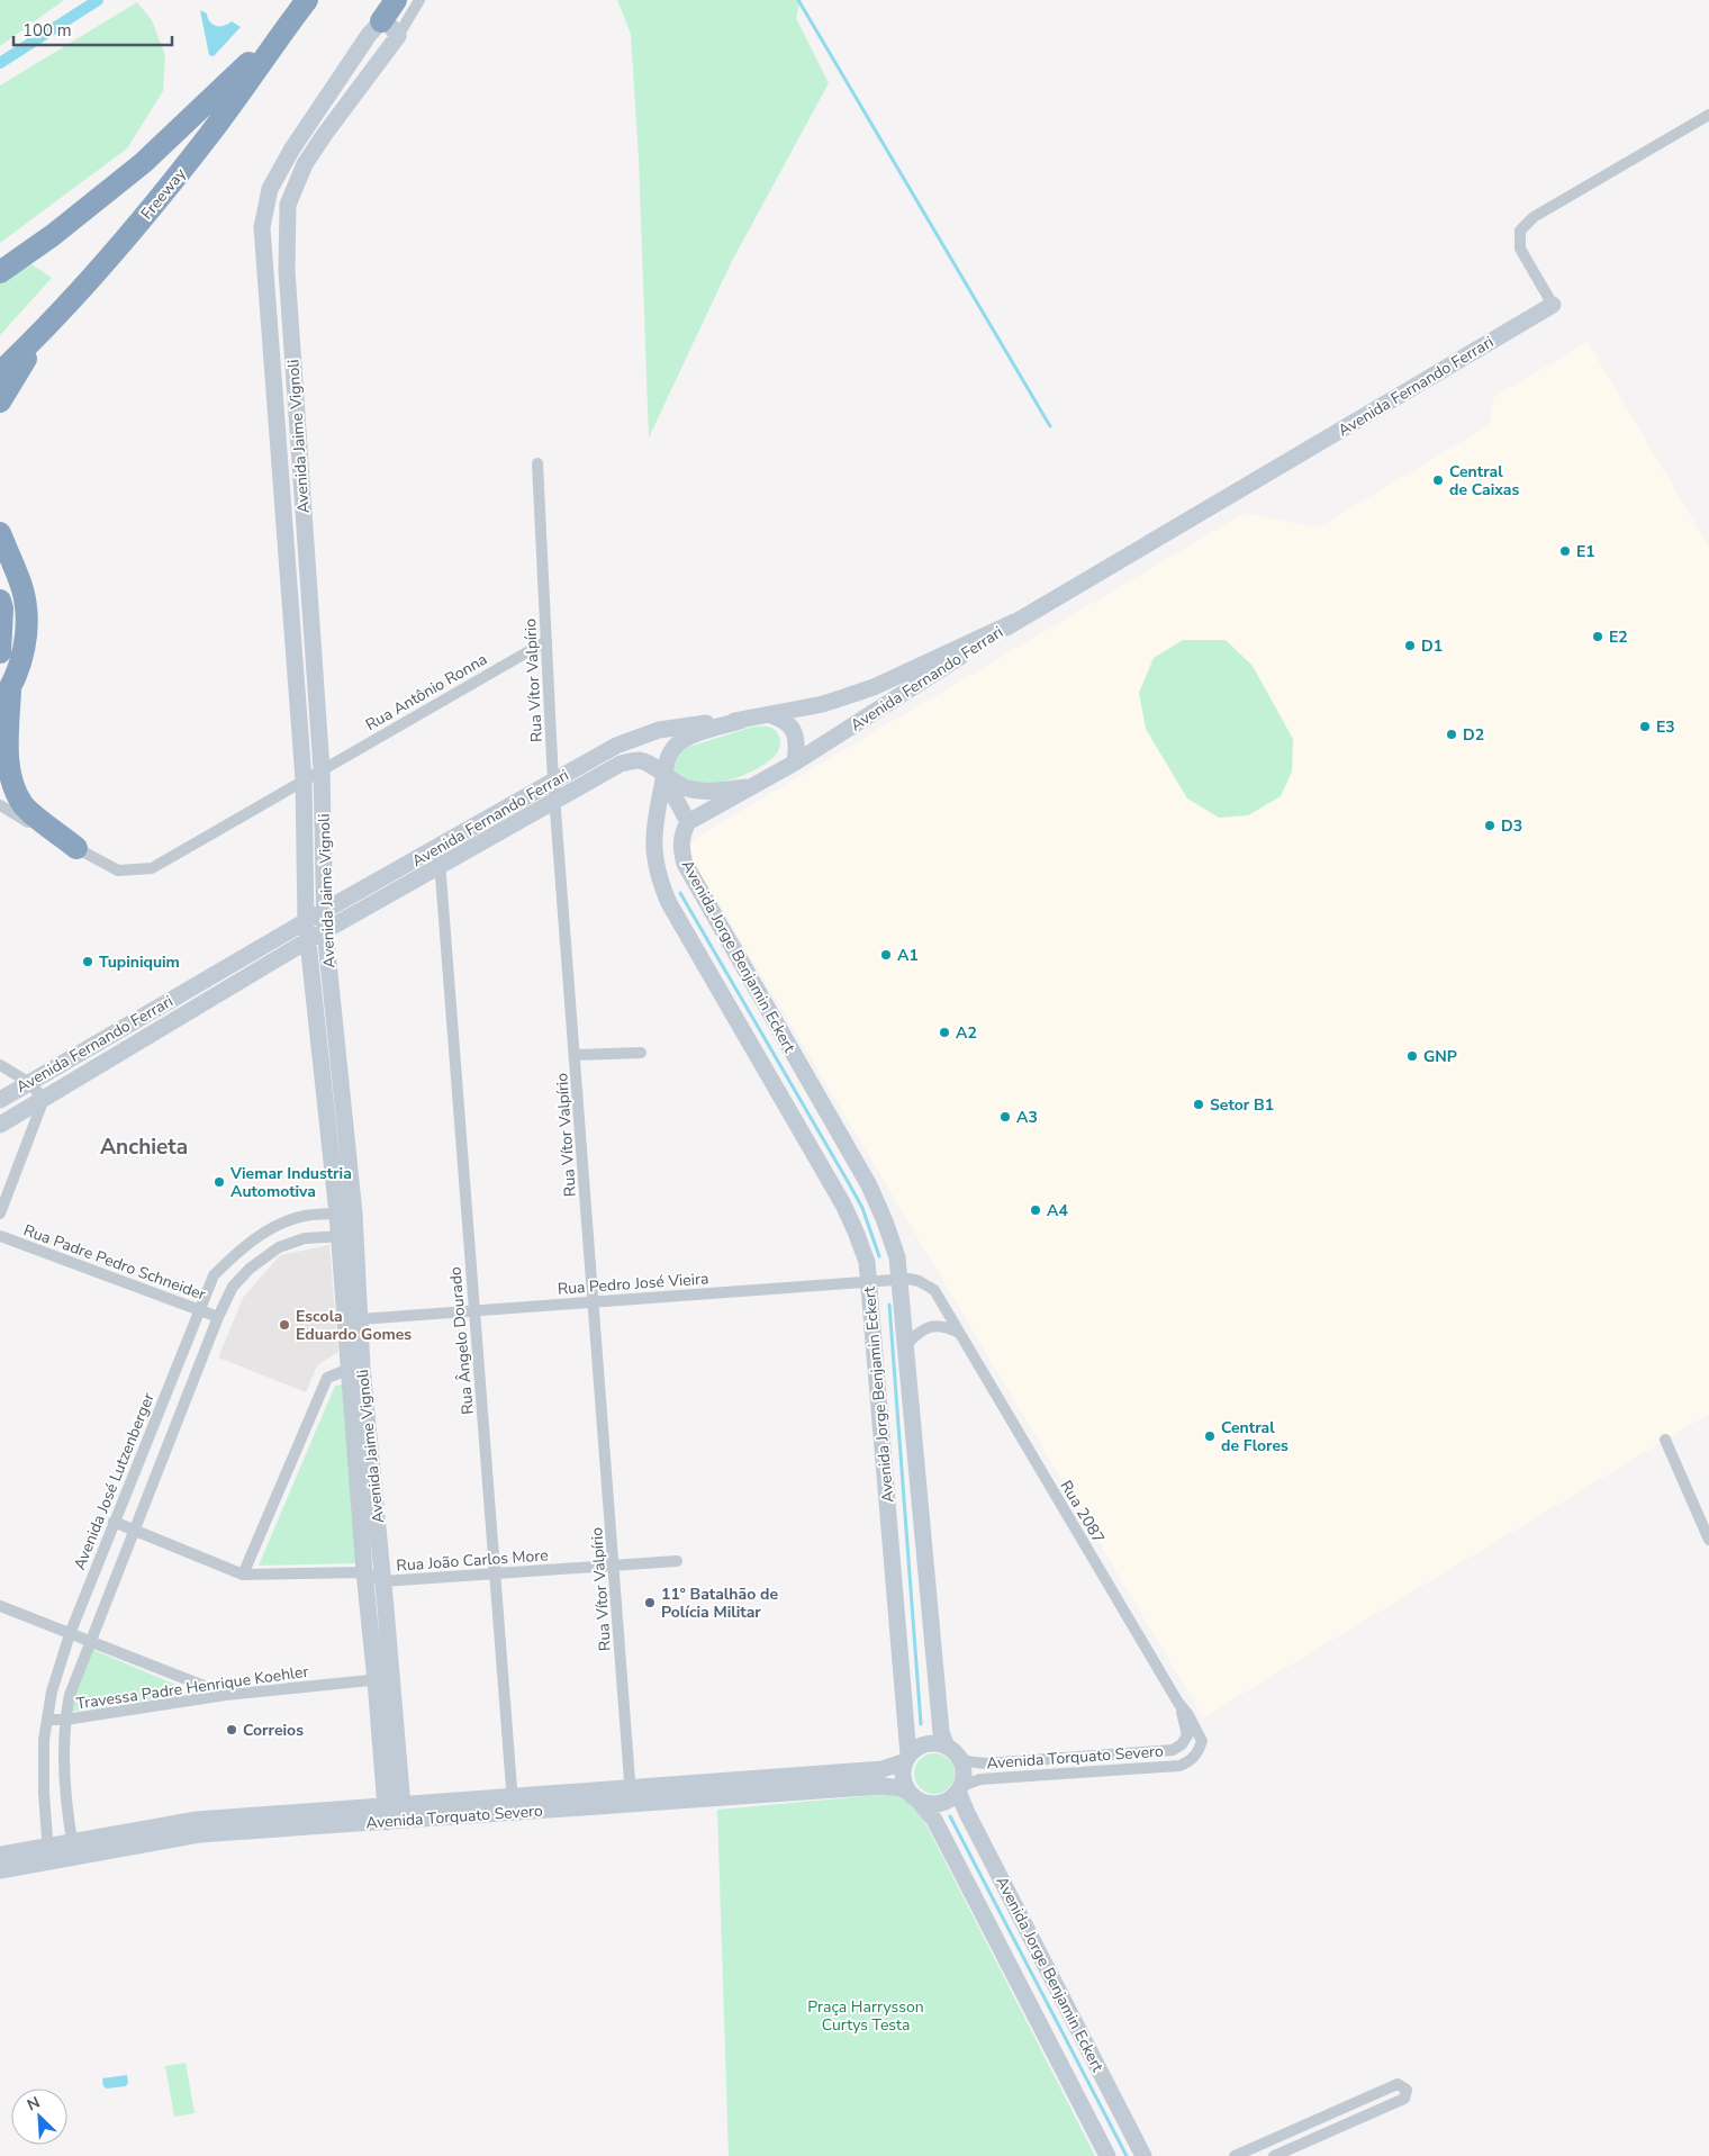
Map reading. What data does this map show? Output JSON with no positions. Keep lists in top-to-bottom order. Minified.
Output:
{"streets":{"highway":["Freeway"],"street":["Avenida Fernando Ferrari","Avenida Jaime Vignoli","Rua Vítor Valpírio","Rua Antônio Ronna","Avenida Jorge Benjamin Eckert","Rua Padre Pedro Schneider","Rua Pedro José Vieira","Rua Ângelo Dourado","Avenida José Lutzenberger","Rua 2087","Rua João Carlos More","Travessa Padre Henrique Koehler","Avenida Torquato Severo"]},"crossings":[["Avenida Fernando Ferrari","Avenida Jaime Vignoli"],["Avenida Fernando Ferrari","Rua Vítor Valpírio"],["Avenida Fernando Ferrari","Avenida Jorge Benjamin Eckert"],["Avenida Fernando Ferrari","Rua Ângelo Dourado"],["Avenida Jaime Vignoli","Rua Antônio Ronna"],["Avenida Jaime Vignoli","Rua Pedro José Vieira"],["Avenida Jaime Vignoli","Avenida José Lutzenberger"],["Avenida Jaime Vignoli","Rua João Carlos More"],["Avenida Jaime Vignoli","Travessa Padre Henrique Koehler"],["Avenida Jaime Vignoli","Avenida Torquato Severo"],["Rua Vítor Valpírio","Rua Antônio Ronna"],["Rua Vítor Valpírio","Rua Pedro José Vieira"],["Rua Vítor Valpírio","Rua João Carlos More"],["Rua Vítor Valpírio","Avenida Torquato Severo"],["Avenida Jorge Benjamin Eckert","Rua Pedro José Vieira"],["Avenida Jorge Benjamin Eckert","Rua 2087"],["Avenida Jorge Benjamin Eckert","Avenida Torquato Severo"],["Rua Padre Pedro Schneider","Avenida José Lutzenberger"],["Rua Pedro José Vieira","Rua Ângelo Dourado"],["Rua Pedro José Vieira","Rua 2087"],["Rua Ângelo Dourado","Rua João Carlos More"],["Rua Ângelo Dourado","Avenida Torquato Severo"],["Avenida José Lutzenberger","Rua João Carlos More"],["Avenida José Lutzenberger","Travessa Padre Henrique Koehler"],["Avenida José Lutzenberger","Avenida Torquato Severo"],["Rua 2087","Avenida Torquato Severo"]],"districts":["Anchieta"],"parks":["Praça Harrysson Curtys Testa"],"places":["Central de Caixas","E1","E2","D1","E3","D2","D3","A1","Tupiniquim","A2","GNP","Setor B1","A3","Viemar Industria Automotiva","A4","Escola Eduardo Gomes","Central de Flores","11º Batalhão de Polícia Militar","Correios"],"scale_bar":"100 m","north":"top left"}
